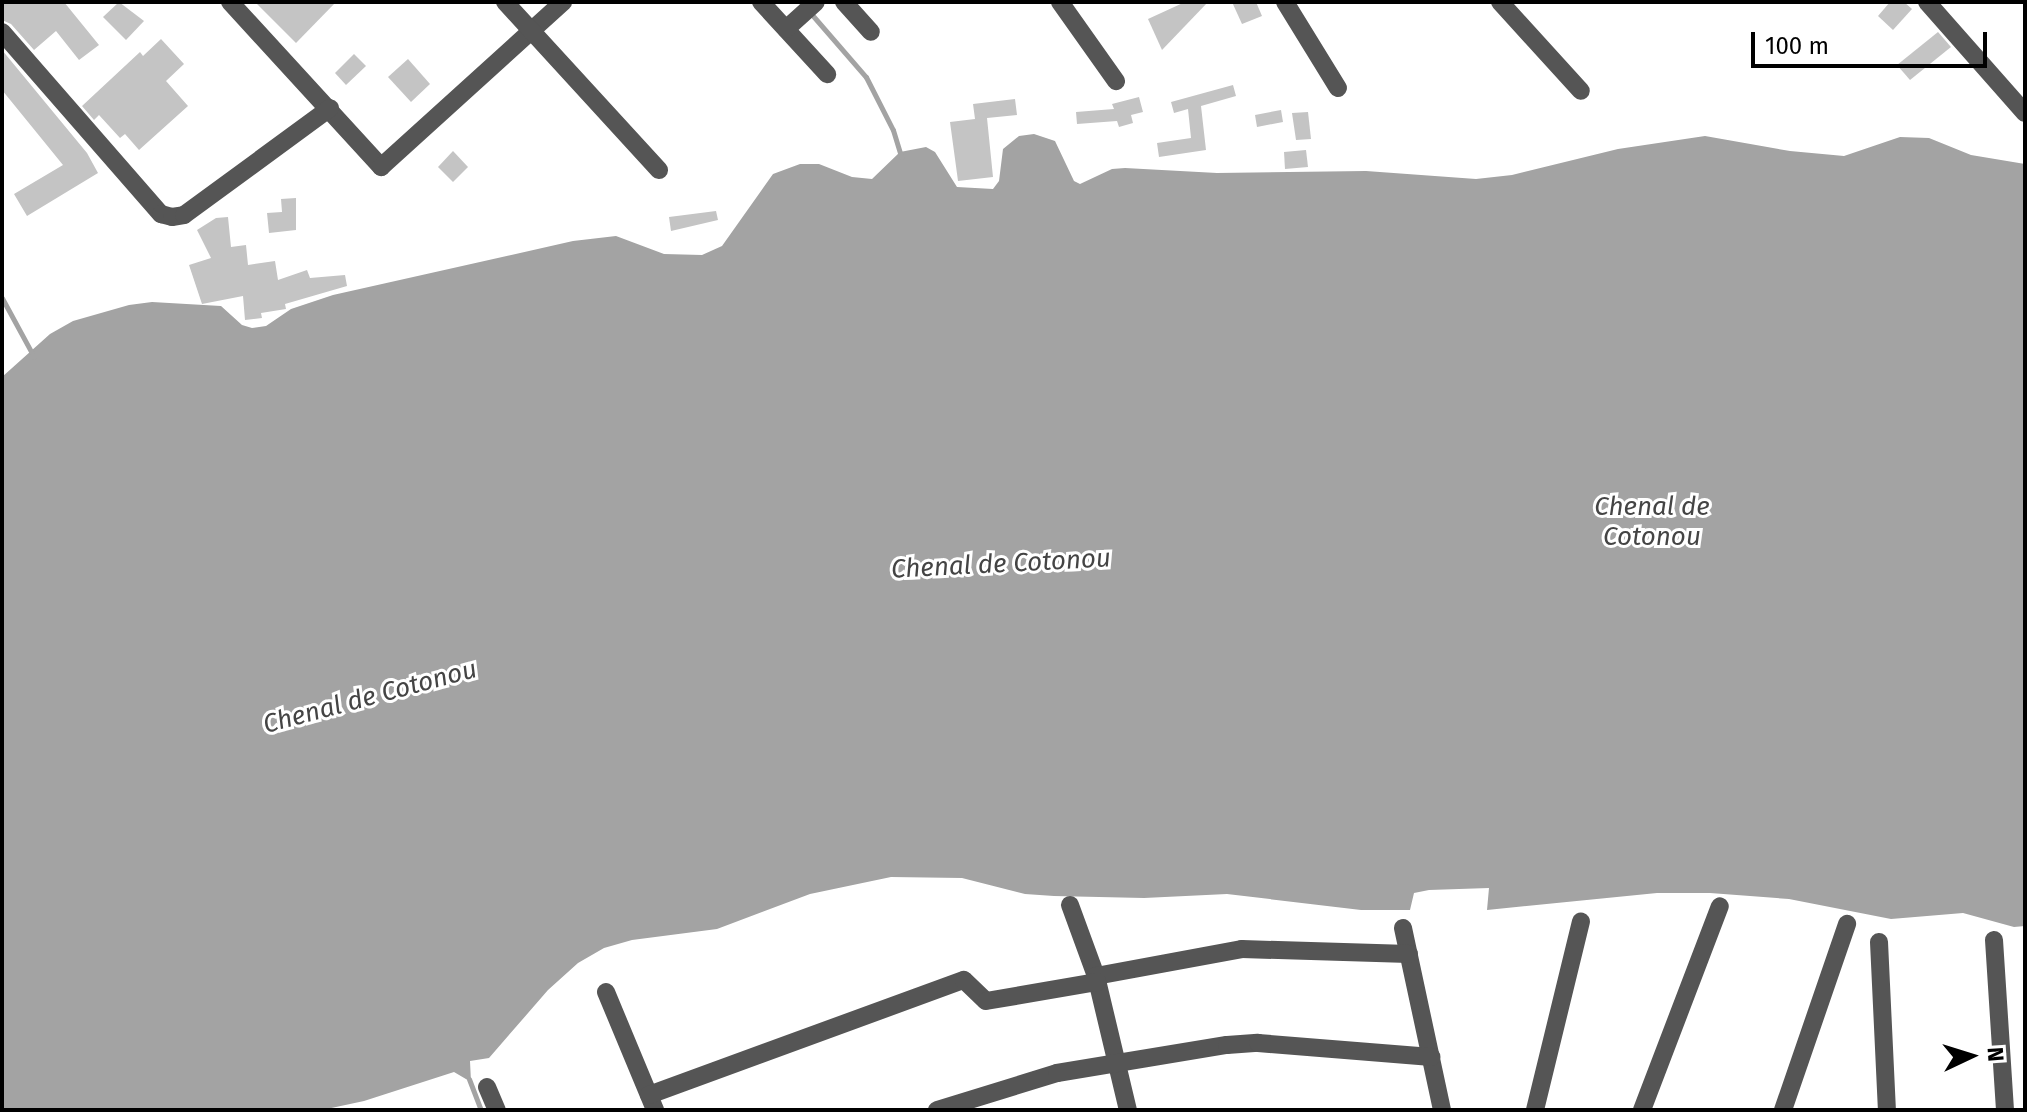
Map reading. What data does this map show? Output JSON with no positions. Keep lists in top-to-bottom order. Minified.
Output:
{"water":["Chenal de Cotonou"],"scale_bar":"100 m","north":"right"}
